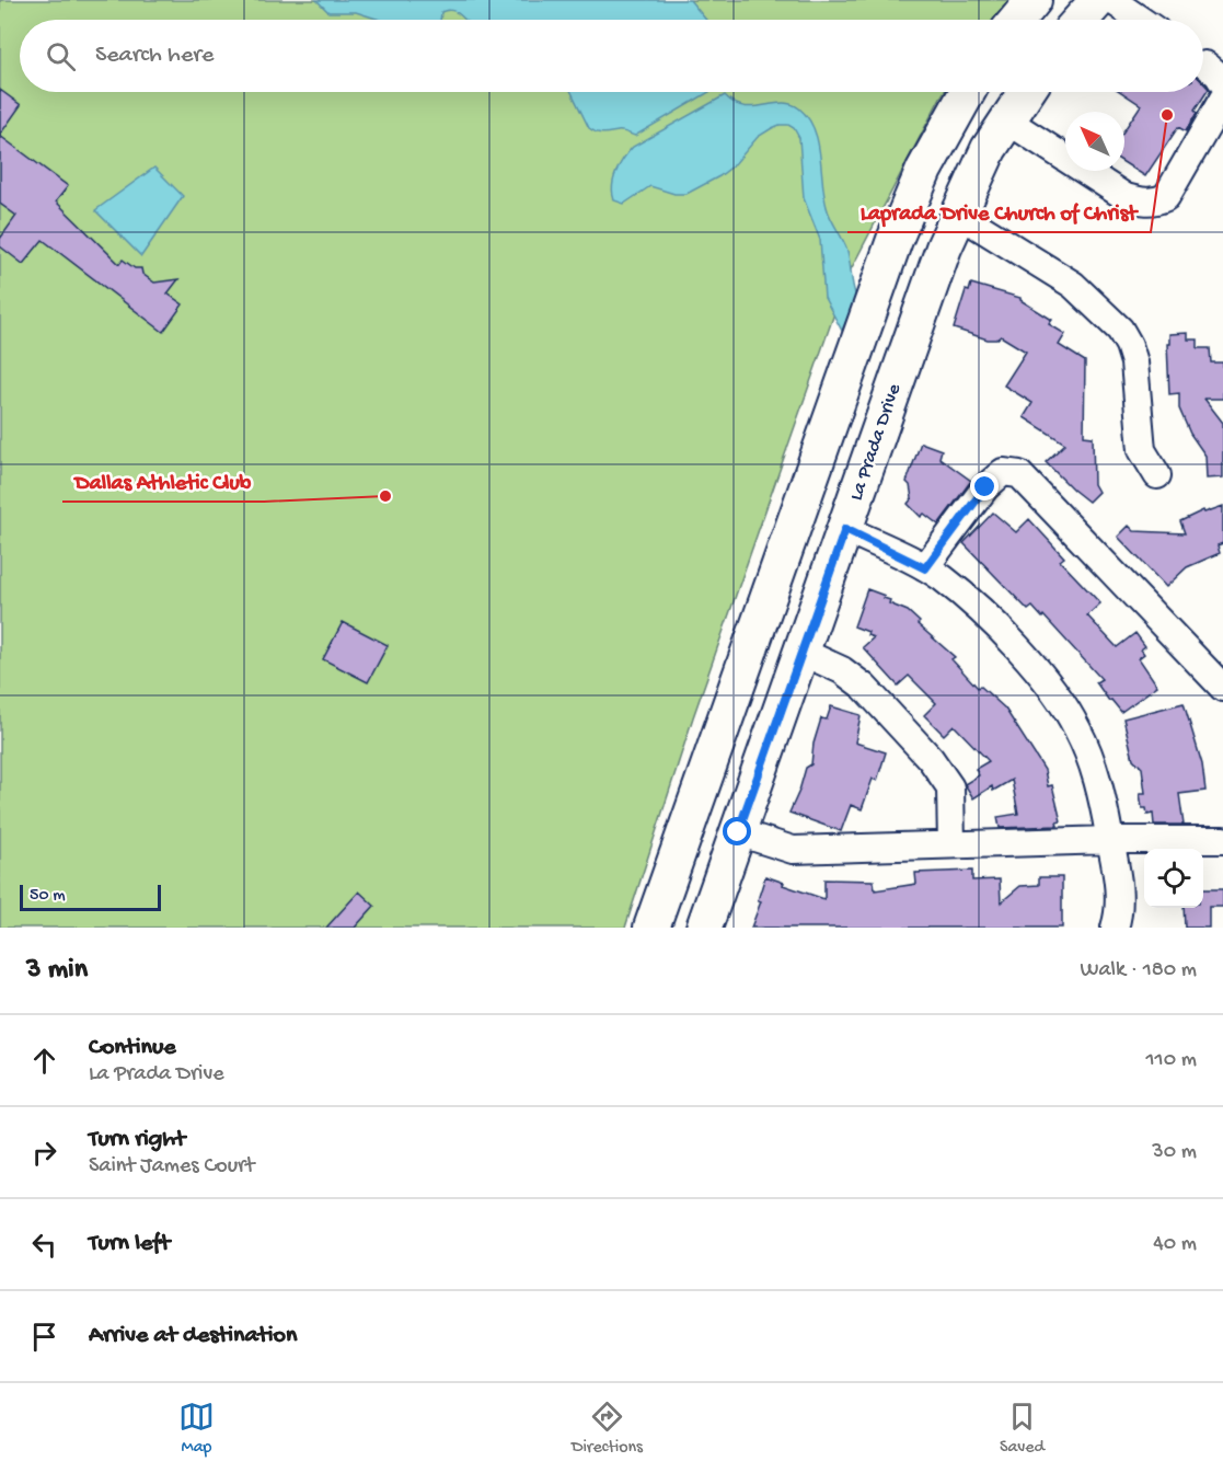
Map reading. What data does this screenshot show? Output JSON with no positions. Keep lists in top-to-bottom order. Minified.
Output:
{"streets":{"main road":["La Prada Drive"]},"places":["Laprada Drive Church of Christ","Dallas Athletic Club"],"scale_bar":"50 m","north":"top left","page":{"search":"Search here","scale":"50 m","heading":["3 min","Walk · 180 m"],"list":[["Continue","La Prada Drive","110 m"],["Turn right","Saint James Court","30 m"],["Turn left","40 m"],"Arrive at destination"],"nav":["Map","Directions","Saved"]}}
